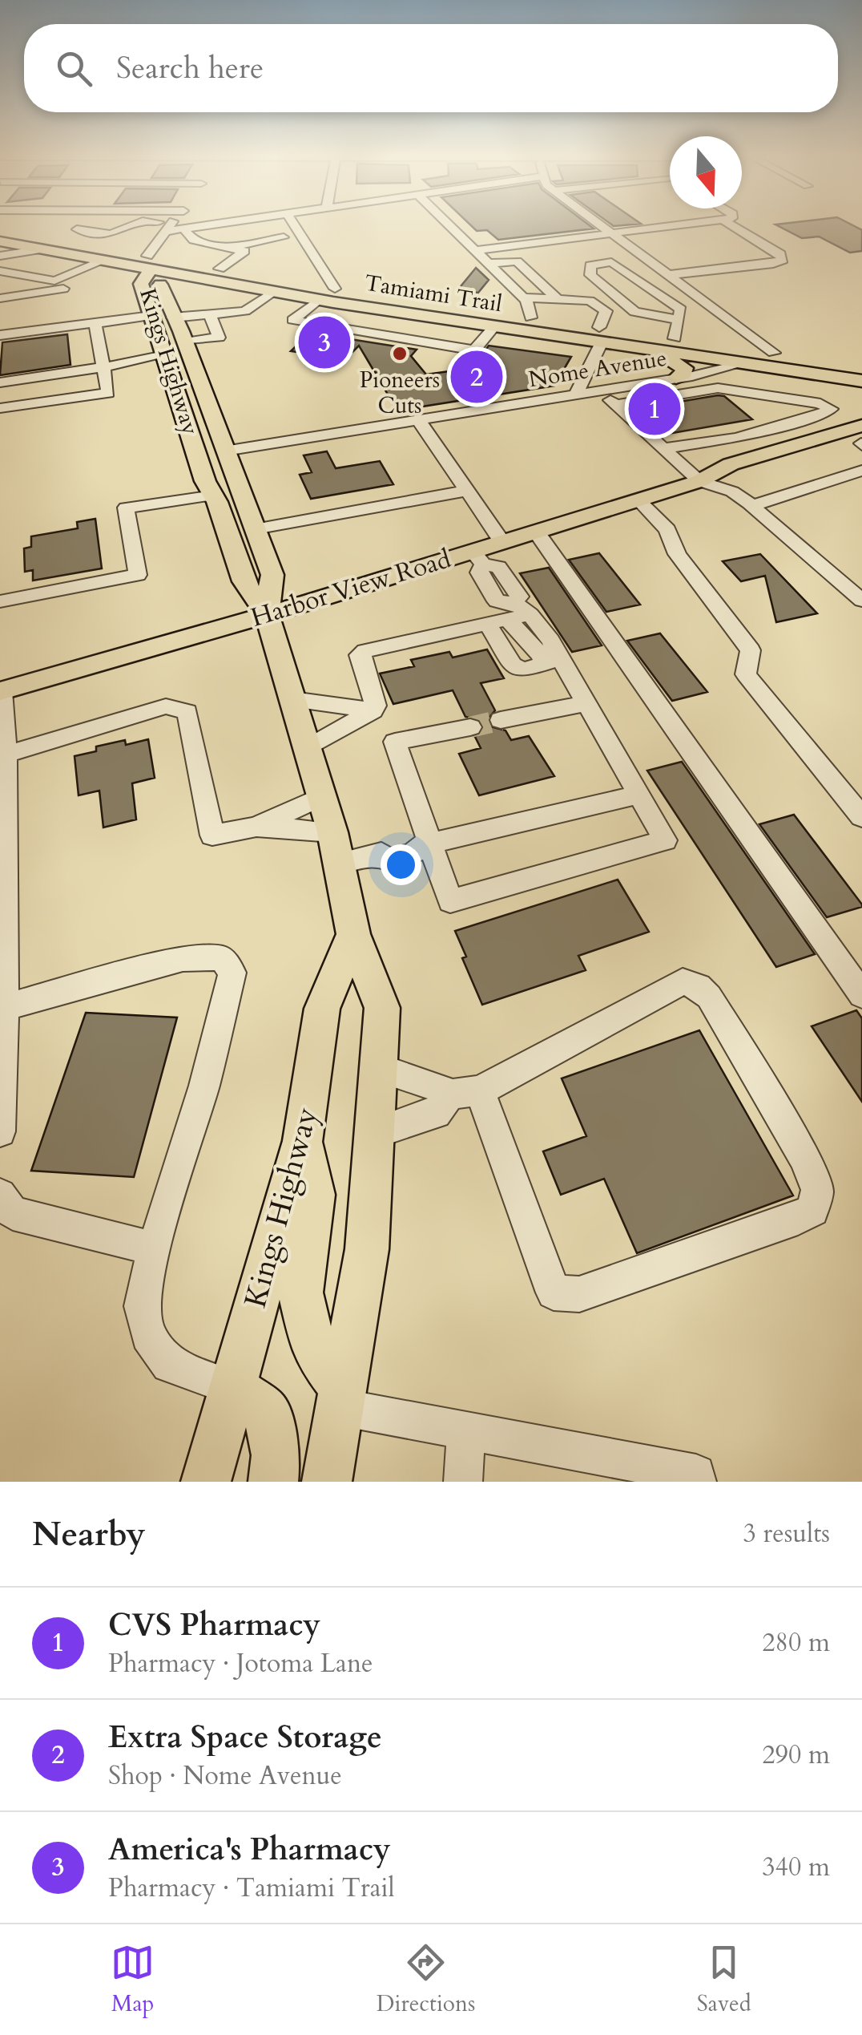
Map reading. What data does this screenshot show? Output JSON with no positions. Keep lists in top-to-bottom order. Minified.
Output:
{"streets":{"main road":["Tamiami Trail","Kings Highway","Harbor View Road"],"street":["Nome Avenue"]},"crossings":[["Tamiami Trail","Kings Highway"],["Tamiami Trail","Nome Avenue"],["Kings Highway","Nome Avenue"],["Kings Highway","Harbor View Road"]],"places":["Pioneers Cuts"],"north":"bottom","page":{"search":"Search here","pins":["3","2","1"],"heading":["Nearby","3 results"],"list":[{"mark":"1","name":"CVS Pharmacy","note":"Pharmacy · Jotoma Lane","value":"280 m"},{"mark":"2","name":"Extra Space Storage","note":"Shop · Nome Avenue","value":"290 m"},{"mark":"3","name":"America's Pharmacy","note":"Pharmacy · Tamiami Trail","value":"340 m"}],"nav":["Map","Directions","Saved"]}}
